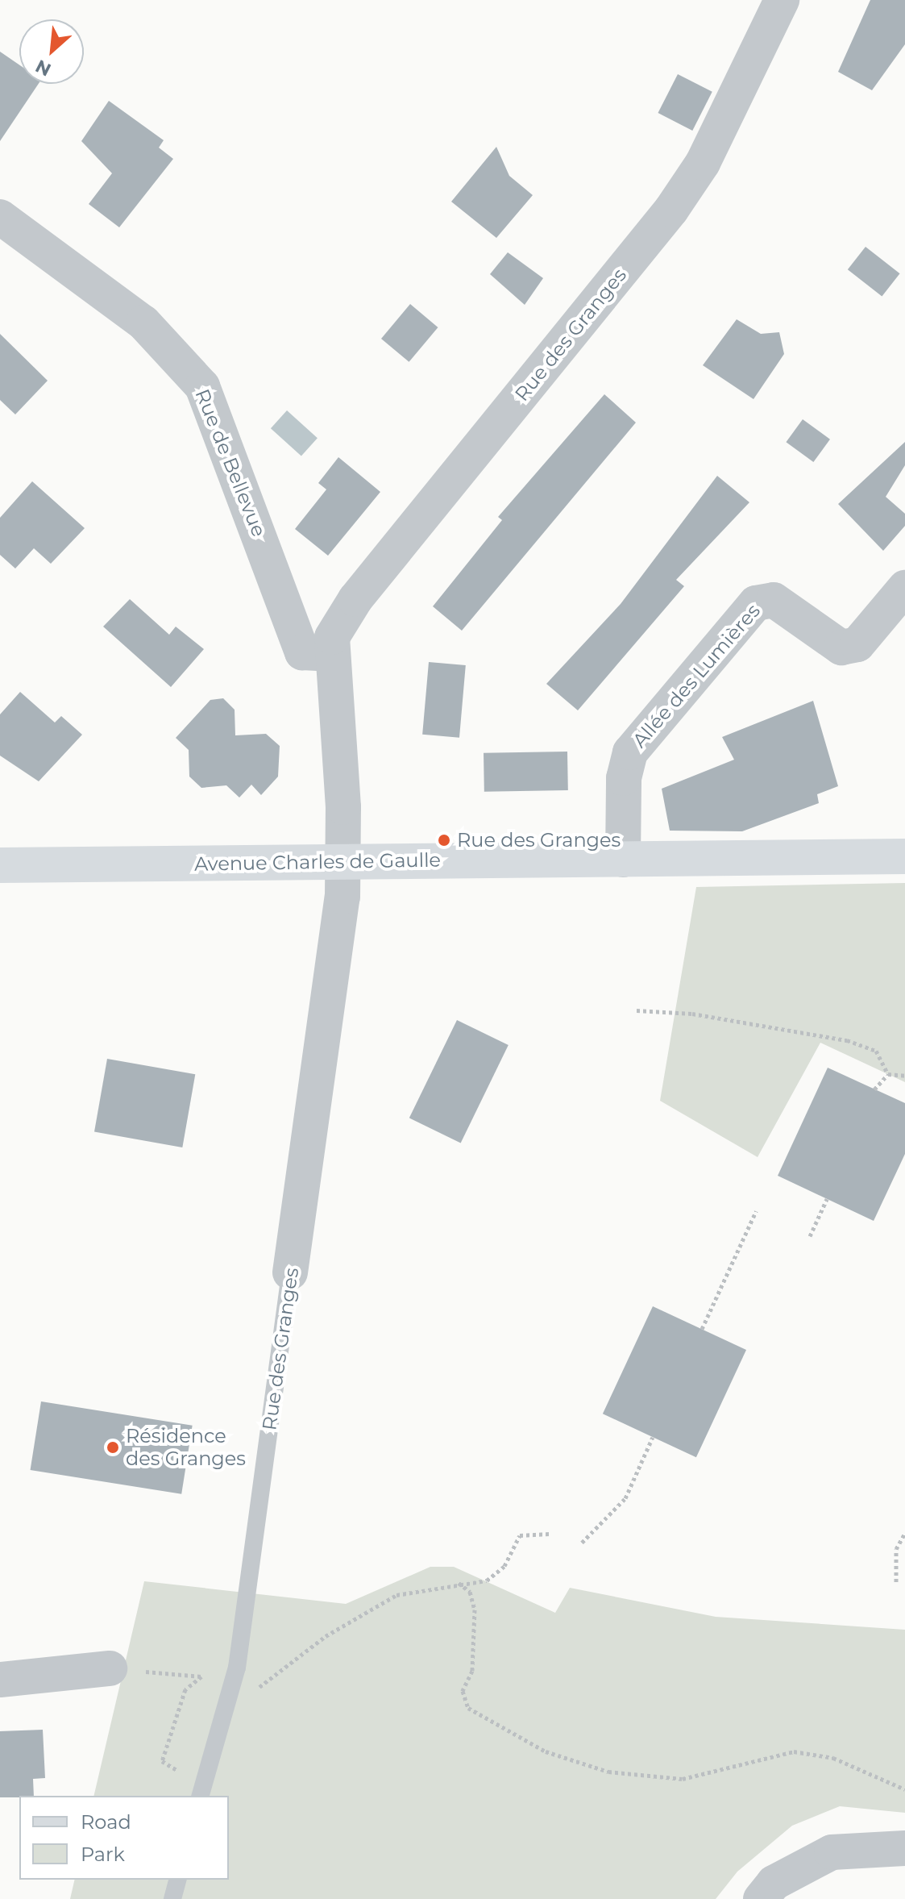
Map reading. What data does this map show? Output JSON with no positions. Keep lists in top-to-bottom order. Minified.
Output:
{"streets":{"main road":["Avenue Charles de Gaulle"],"street":["Rue des Granges","Rue de Bellevue","Allée des Lumières"]},"crossings":[["Rue des Granges","Rue de Bellevue"],["Rue des Granges","Avenue Charles de Gaulle"],["Allée des Lumières","Avenue Charles de Gaulle"]],"places":["Rue des Granges","Résidence des Granges"],"legend":["Road","Park"],"north":"bottom left"}
